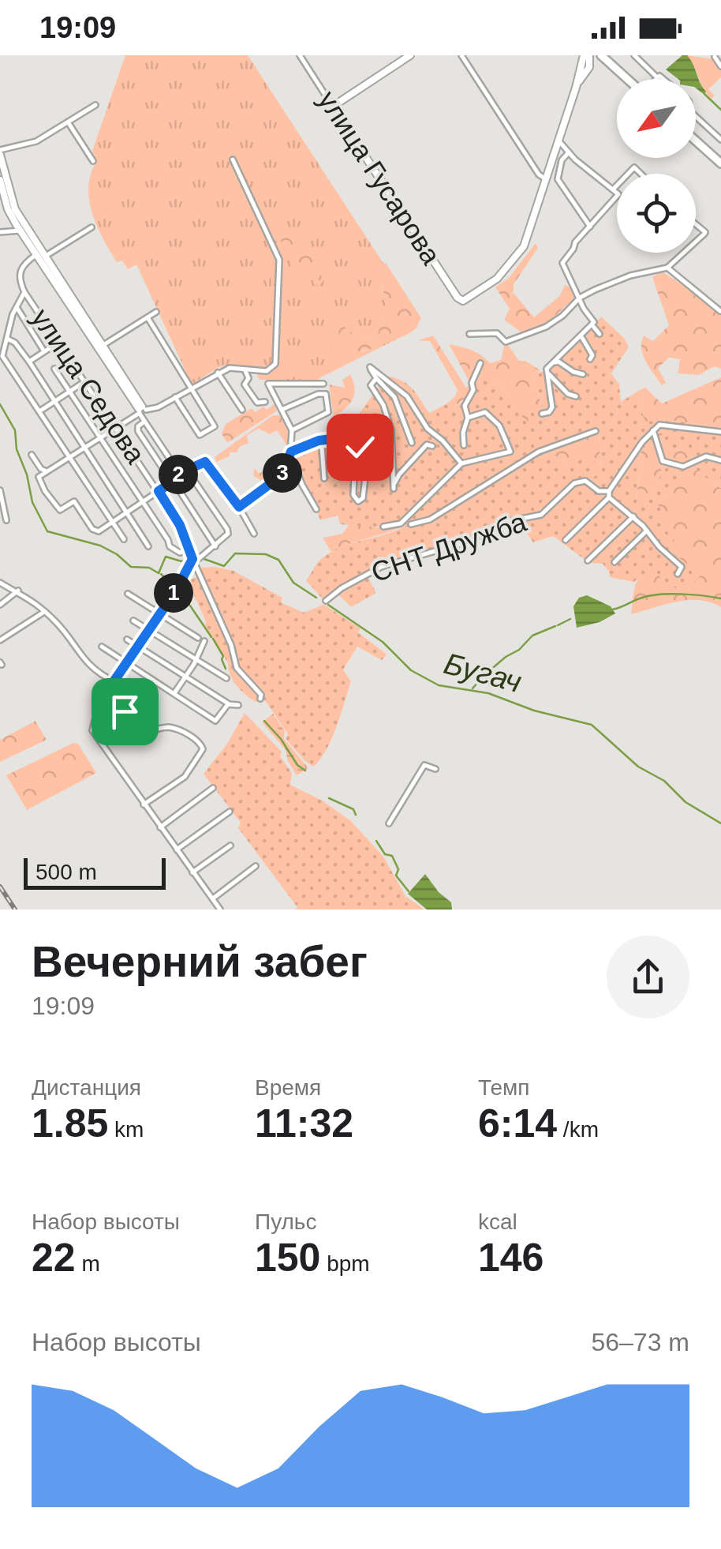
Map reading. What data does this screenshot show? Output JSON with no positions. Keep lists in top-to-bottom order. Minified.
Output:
{"streets":{"street":["улица Гусарова","улица Седова","СНТ Дружба"]},"water":["Бугач"],"scale_bar":"500 m","north":"bottom left","page":{"status":"19:09","pins":["3","2","1"],"scale":"500 m","heading":["Вечерний забег","19:09"],"stats":[["Дистанция","1.85 km"],["Время","11:32"],["Темп","6:14 /km"],["Набор высоты","22 m"],["Пульс","150 bpm"],["kcal","146"]],"chart":["Набор высоты","56–73 m"]}}
